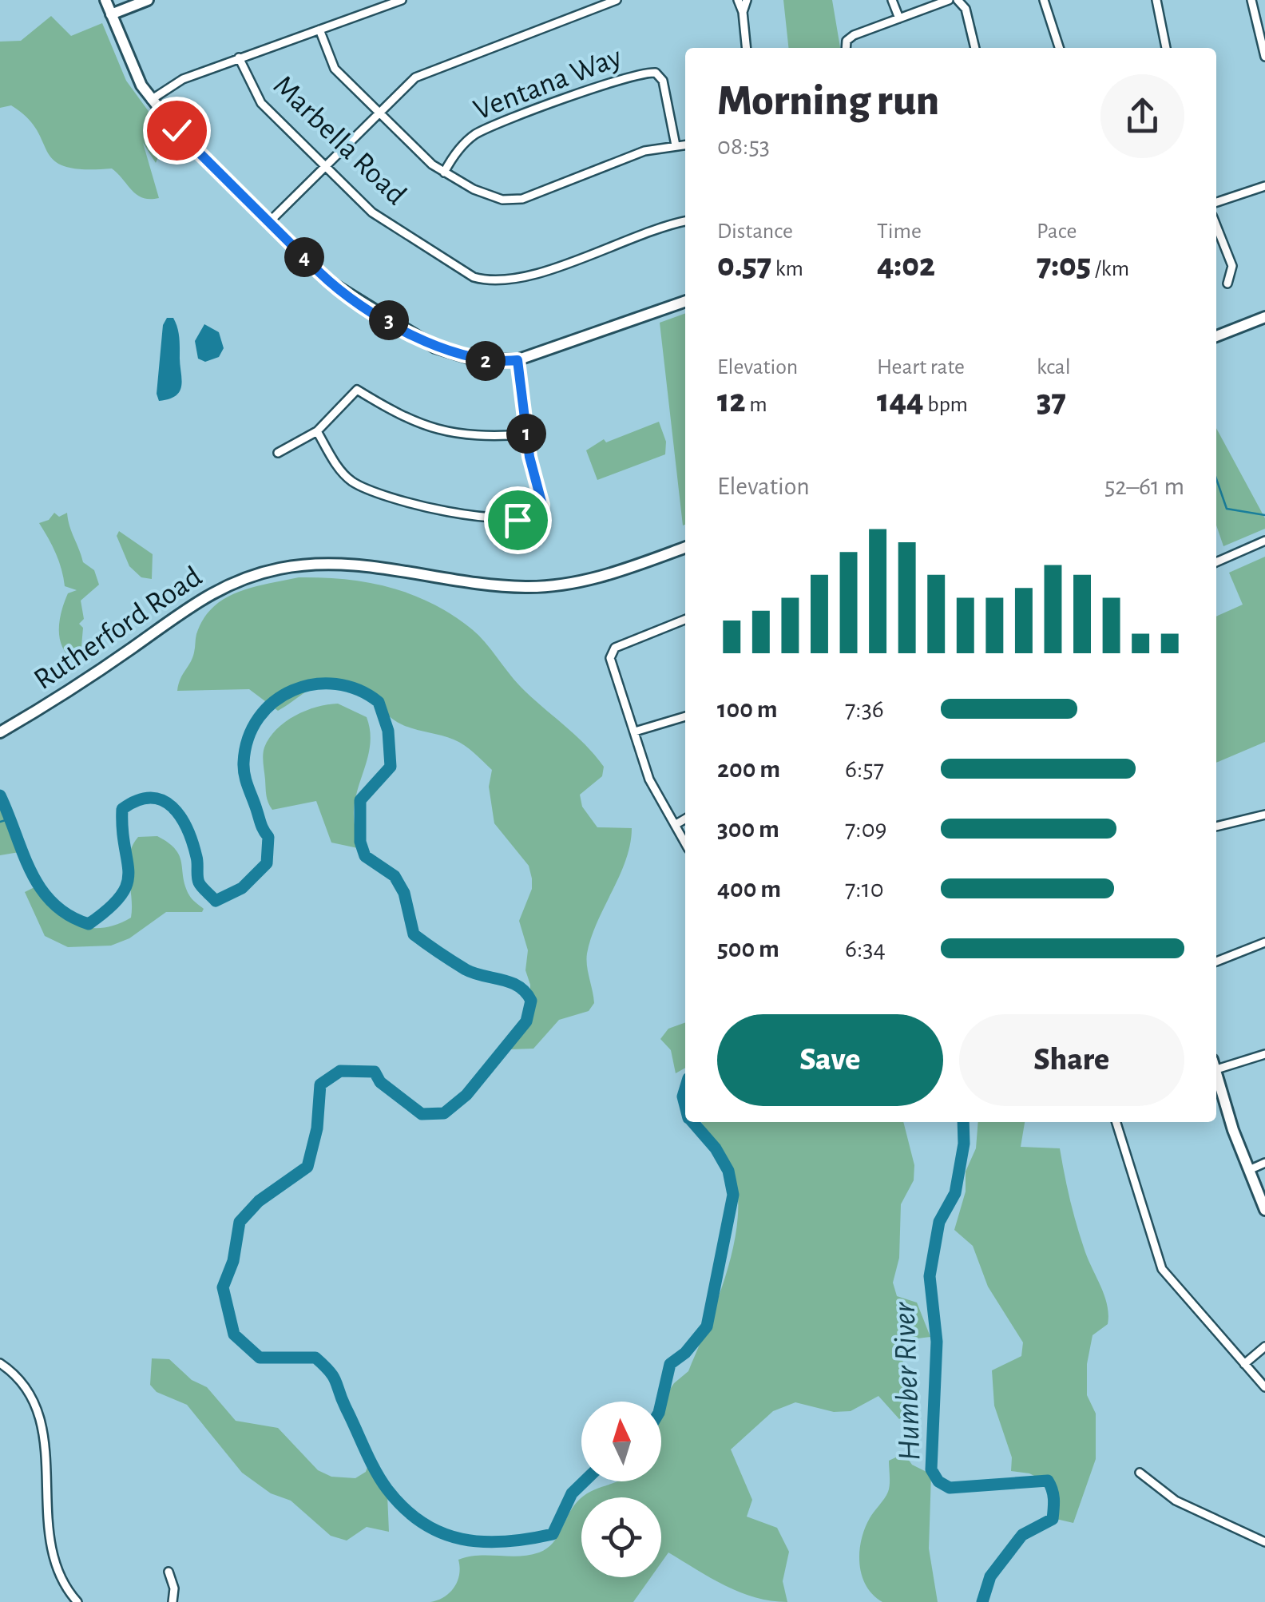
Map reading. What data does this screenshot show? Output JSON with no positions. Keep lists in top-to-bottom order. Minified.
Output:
{"streets":{"street":["Ventana Way","Marbella Road","Rutherford Road"]},"water":["Humber River"],"north":"top","page":{"heading":["Morning run","08:53"],"stats":[["Distance","0.57 km"],["Time","4:02"],["Pace","7:05 /km"],["Elevation","12 m"],["Heart rate","144 bpm"],["kcal","37"]],"pins":["4","3","2","1"],"chart":["Elevation","52–61 m"],"list":[{"name":"100 m","note":"7:36"},{"name":"200 m","note":"6:57"},{"name":"300 m","note":"7:09"},{"name":"400 m","note":"7:10"},{"name":"500 m","note":"6:34"}],"buttons":["Save","Share"]}}
